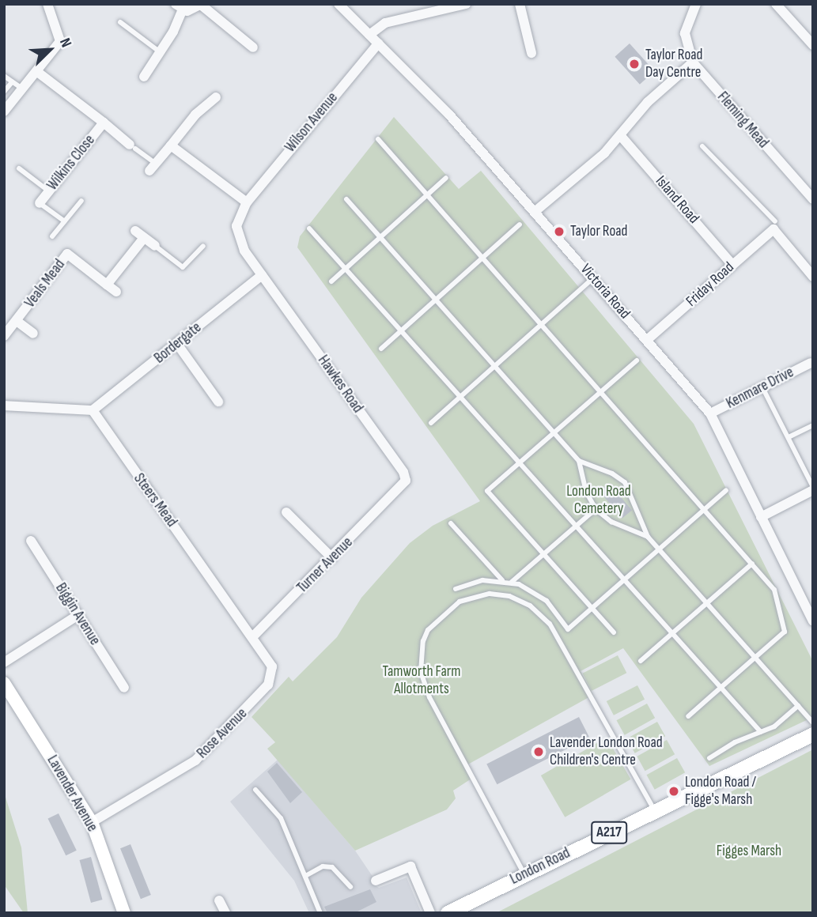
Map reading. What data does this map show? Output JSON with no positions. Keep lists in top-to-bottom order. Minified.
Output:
{"streets":{"main road":["A217","London Road"],"street":["Fleming Mead","Wilson Avenue","Wilkins Close","Island Road","Veals Mead","Friday Road","Victoria Road","Bordergate","Hawkes Road","Kenmare Drive","Steers Mead","Turner Avenue","Biggin Avenue","Rose Avenue","Lavender Avenue"]},"crossings":[["Wilson Avenue","Victoria Road"],["Wilson Avenue","Bordergate"],["Wilson Avenue","Hawkes Road"],["Island Road","Friday Road"],["Friday Road","Victoria Road"],["Victoria Road","Kenmare Drive"],["Bordergate","Hawkes Road"],["Bordergate","Steers Mead"],["Hawkes Road","Turner Avenue"],["Steers Mead","Turner Avenue"],["Steers Mead","Rose Avenue"],["Rose Avenue","Lavender Avenue"]],"parks":["London Road Cemetery","Tamworth Farm Allotments","Figges Marsh"],"places":["Taylor Road Day Centre","Taylor Road","Lavender London Road Children's Centre","London Road / Figge's Marsh"],"north":"top right"}
